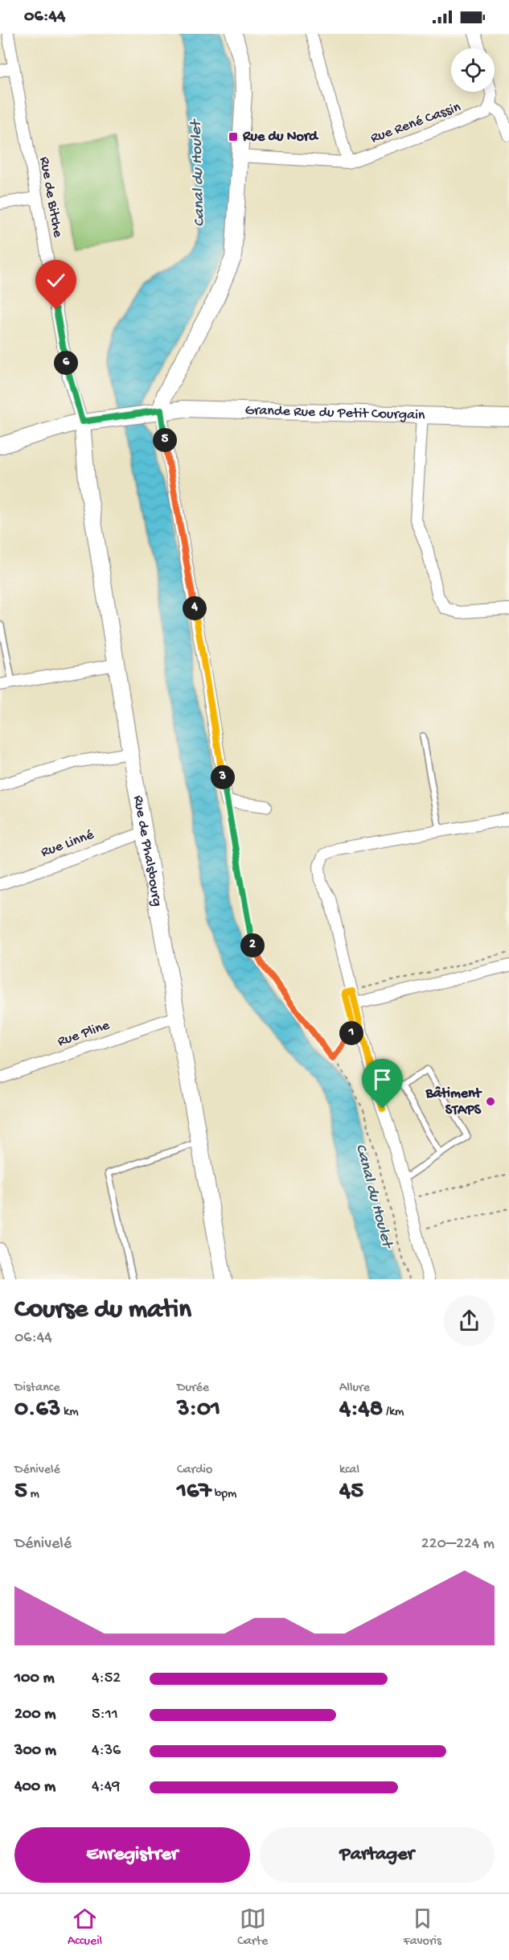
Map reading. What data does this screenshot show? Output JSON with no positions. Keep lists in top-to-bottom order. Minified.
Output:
{"streets":{"street":["Rue René Cassin","Rue de Bitche","Grande Rue du Petit Courgain","Rue Linné","Rue de Phalsbourg","Rue Pline"]},"crossings":[["Rue de Bitche","Grande Rue du Petit Courgain"],["Rue de Bitche","Rue de Phalsbourg"],["Grande Rue du Petit Courgain","Rue de Phalsbourg"],["Rue Linné","Rue de Phalsbourg"],["Rue de Phalsbourg","Rue Pline"]],"water":["Canal du Houlet"],"places":{"transit":["Rue du Nord"],"other":["Bâtiment STAPS"]},"page":{"status":"06:44","pins":["6","5","4","3","2","1"],"heading":["Course du matin","06:44"],"stats":[["Distance","0.63 km"],["Durée","3:01"],["Allure","4:48 /km"],["Dénivelé","5 m"],["Cardio","167 bpm"],["kcal","45"]],"chart":["Dénivelé","220–224 m"],"list":[{"name":"100 m","note":"4:52"},{"name":"200 m","note":"5:11"},{"name":"300 m","note":"4:36"},{"name":"400 m","note":"4:49"}],"buttons":["Enregistrer","Partager"],"tabs":["Accueil","Carte","Favoris"]}}
